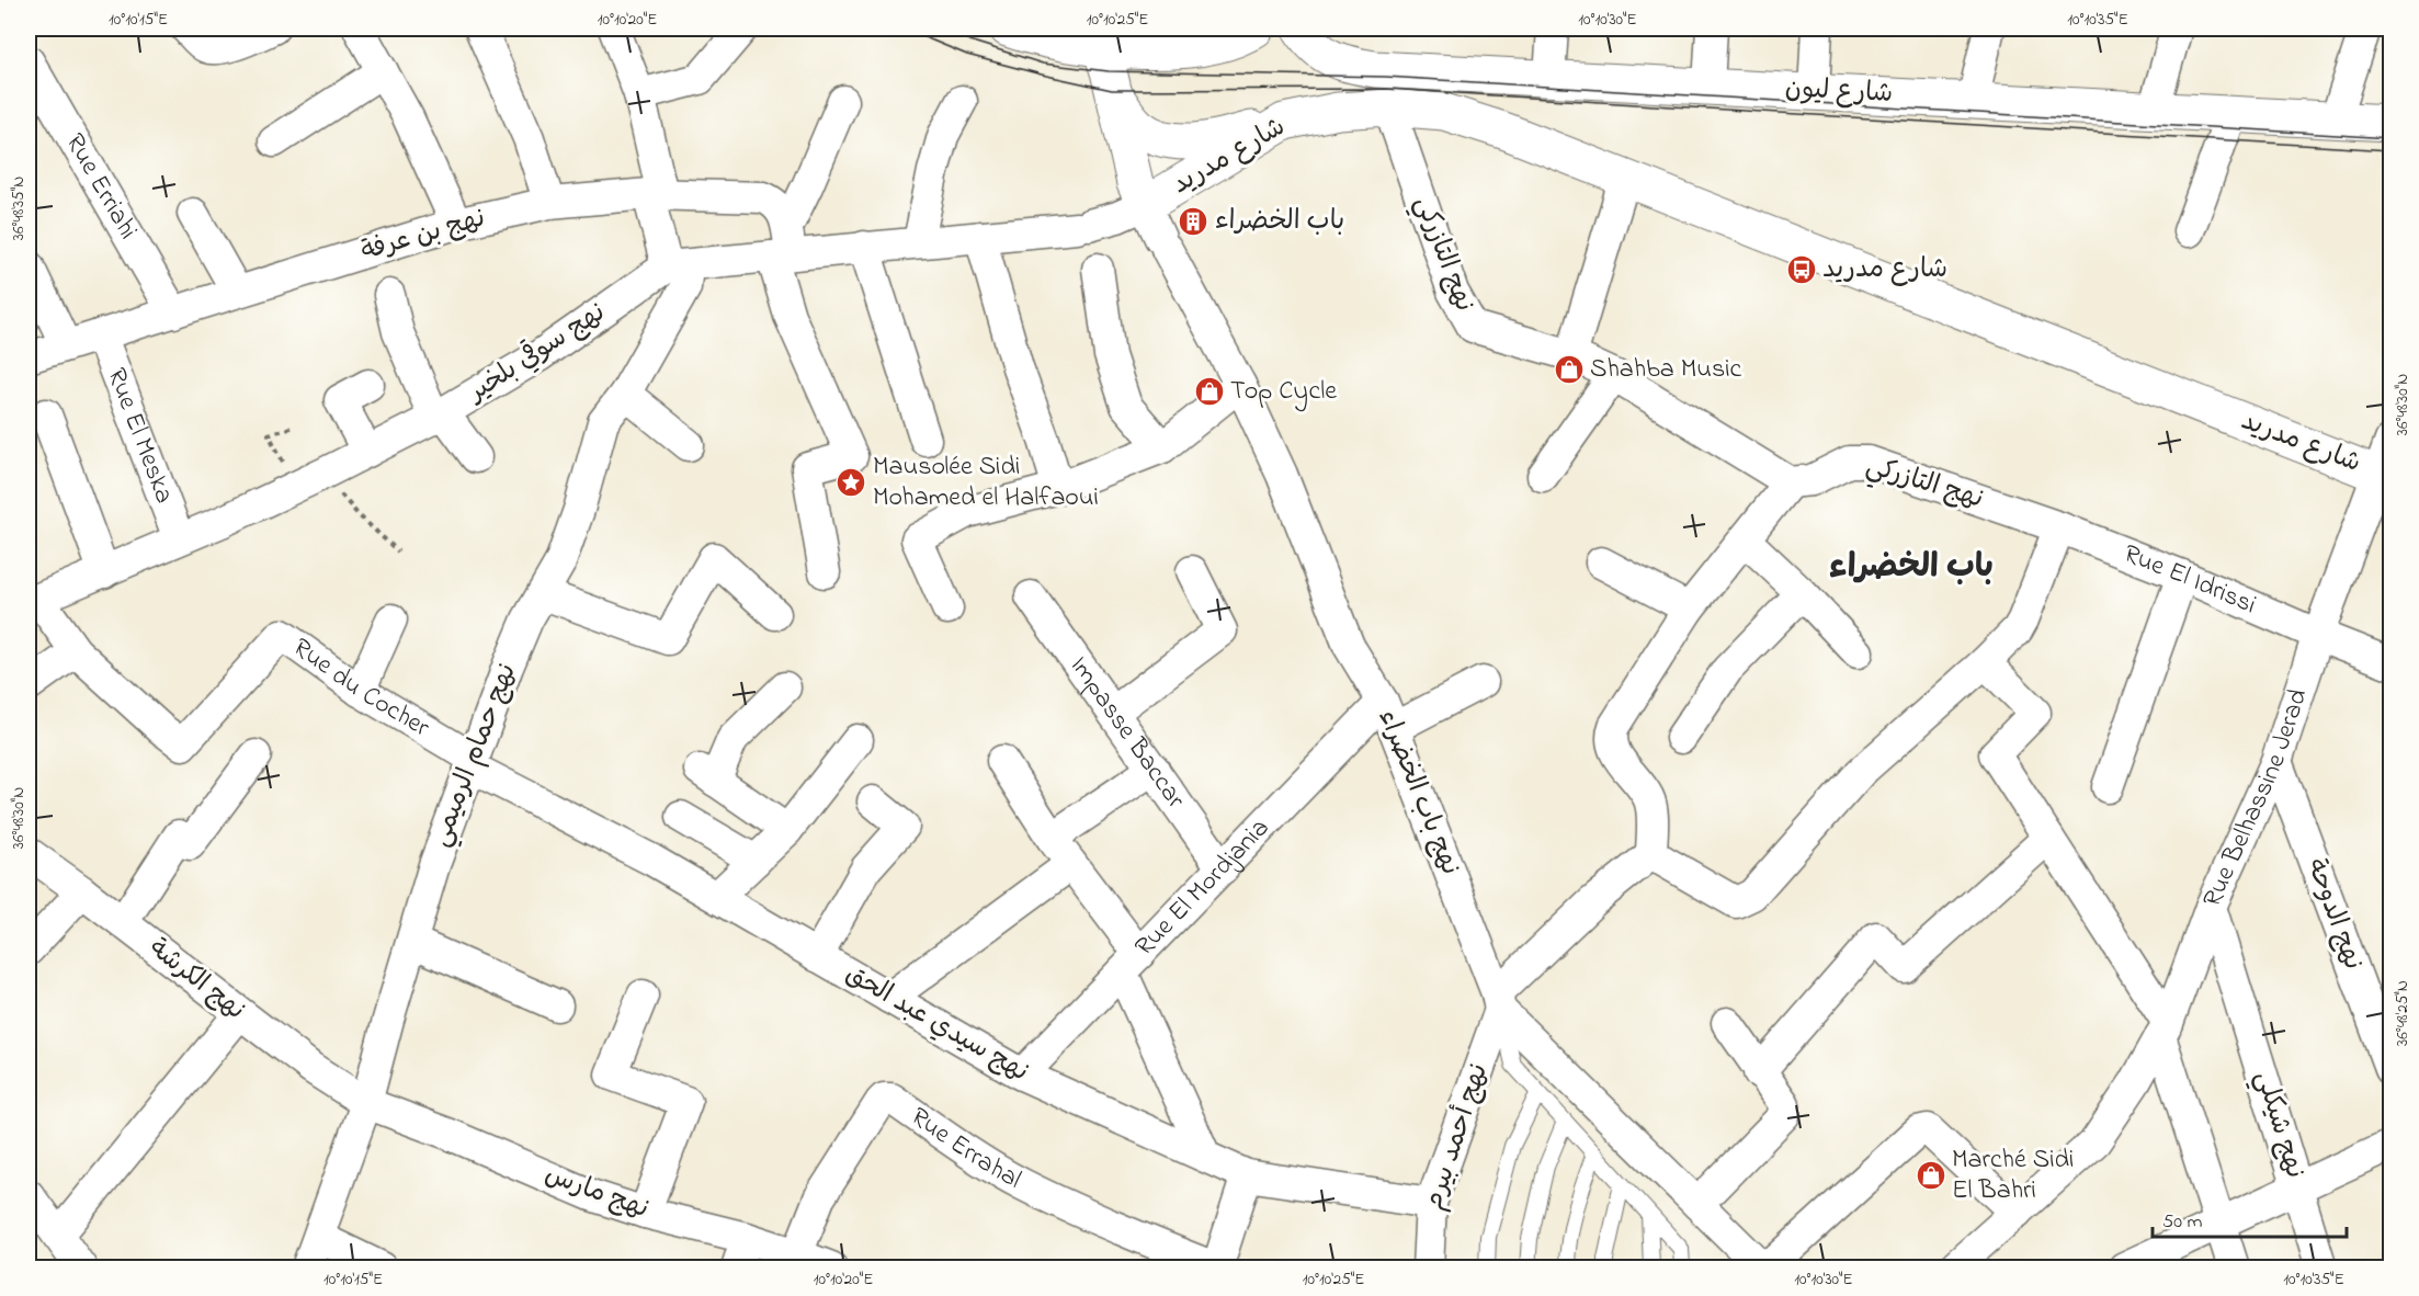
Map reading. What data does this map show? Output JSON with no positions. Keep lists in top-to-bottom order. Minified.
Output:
{"streets":{"street":["شارع ليون","شارع مدريد","Rue Erriahi","نهج بن عرفة","نهج التازركي","نهج سوقي بلخير","Rue El Meska","Rue El Idrissi","Rue du Cocher","Impasse Baccar","نهج حمام الرميمي","نهج باب الخضراء","Rue Belhassine Jerad","Rue El Mordjania","نهج الدوحة","نهج الكرشة","نهج سيدي عبد الحق","نهج شيكلي","نهج أحمد بيرم","Rue Errahal","نهج مارس"]},"crossings":[["شارع مدريد","نهج التازركي"],["شارع مدريد","نهج سوقي بلخير"],["شارع مدريد","نهج باب الخضراء"],["شارع مدريد","Rue Belhassine Jerad"],["Rue Erriahi","نهج بن عرفة"],["نهج بن عرفة","نهج سوقي بلخير"],["نهج بن عرفة","Rue El Meska"],["نهج التازركي","Rue El Idrissi"],["نهج سوقي بلخير","Rue El Meska"],["نهج سوقي بلخير","Rue du Cocher"],["نهج سوقي بلخير","نهج حمام الرميمي"],["نهج سوقي بلخير","نهج باب الخضراء"],["Rue El Idrissi","Rue Belhassine Jerad"],["Rue du Cocher","نهج حمام الرميمي"],["Rue du Cocher","نهج سيدي عبد الحق"],["Impasse Baccar","Rue El Mordjania"],["نهج حمام الرميمي","نهج الكرشة"],["نهج حمام الرميمي","نهج سيدي عبد الحق"],["نهج حمام الرميمي","نهج مارس"],["نهج باب الخضراء","Rue El Mordjania"],["نهج باب الخضراء","نهج أحمد بيرم"],["Rue Belhassine Jerad","نهج الدوحة"],["Rue Belhassine Jerad","نهج شيكلي"],["Rue El Mordjania","نهج سيدي عبد الحق"],["نهج الكرشة","نهج مارس"],["نهج سيدي عبد الحق","نهج أحمد بيرم"],["Rue Errahal","نهج مارس"]],"districts":["باب الخضراء"],"places":{"building":["باب الخضراء"],"bus stop":["شارع مدريد"],"shop":["Shahba Music","Top Cycle","Marché Sidi El Bahri"],"place":["Mausolée Sidi Mohamed el Halfaoui"]},"scale_bar":"50 m","coordinates":["10°10'15\"E","10°10'20\"E","10°10'25\"E","10°10'30\"E","10°10'35\"E","36°48'35\"N","36°48'30\"N","36°48'25\"N"]}
